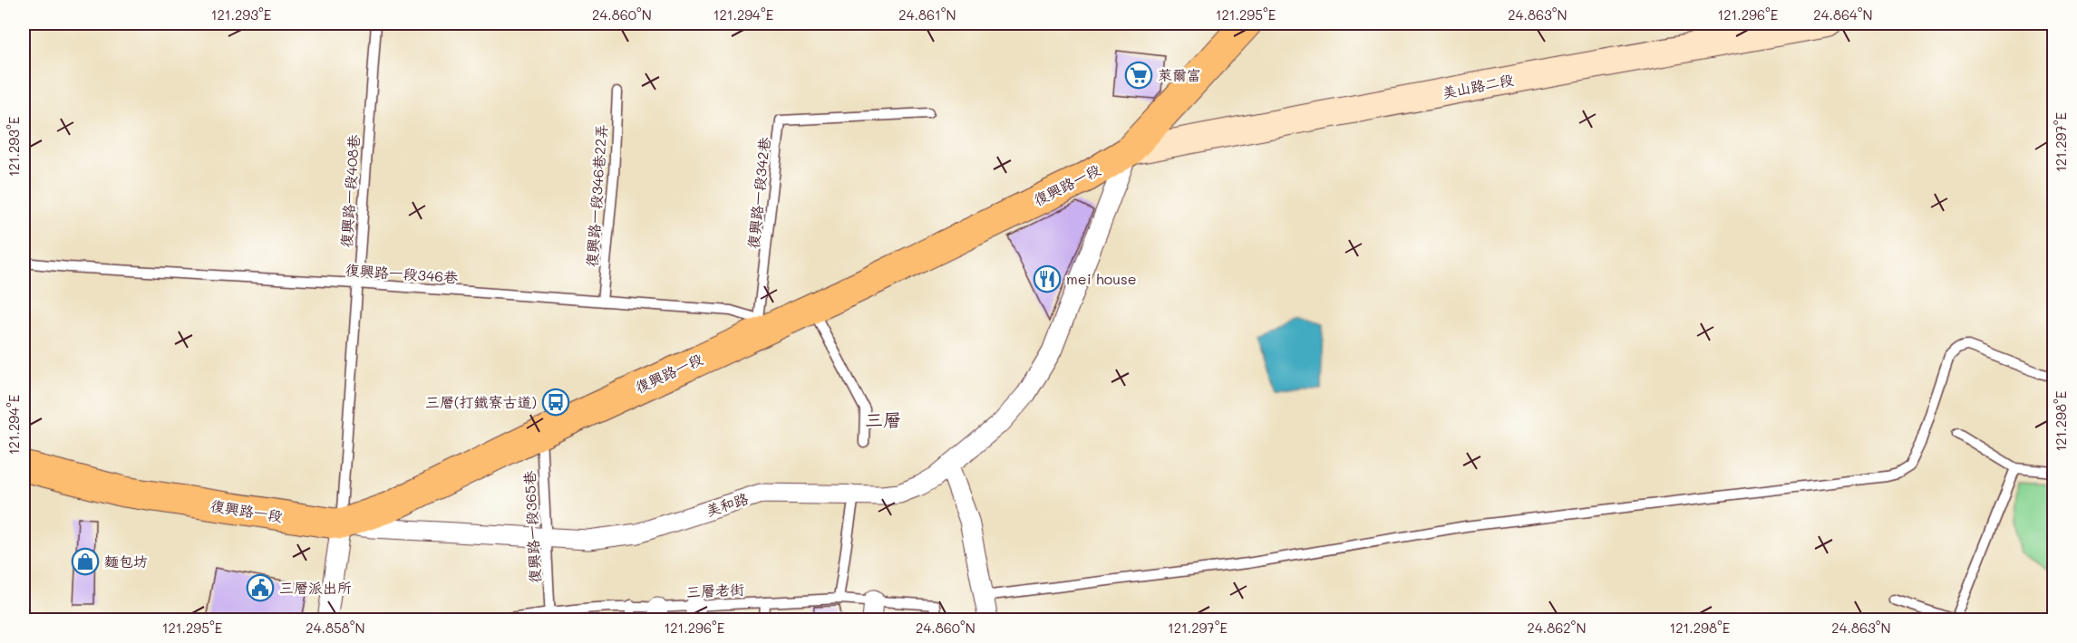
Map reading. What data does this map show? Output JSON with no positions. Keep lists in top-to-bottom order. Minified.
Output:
{"streets":{"main road":["復興路一段"],"street":["美山路二段","美和路"],"lane":["復興路一段408巷","復興路一段342巷","復興路一段346巷22弄","復興路一段346巷","復興路一段365巷","三層老街"]},"crossings":[["美山路二段","復興路一段"],["美山路二段","美和路"],["復興路一段","復興路一段408巷"],["復興路一段","復興路一段342巷"],["復興路一段","復興路一段346巷"],["復興路一段","美和路"],["復興路一段","復興路一段365巷"],["復興路一段408巷","復興路一段346巷"],["復興路一段408巷","美和路"],["復興路一段342巷","復興路一段346巷"],["復興路一段346巷22弄","復興路一段346巷"],["美和路","復興路一段365巷"],["復興路一段365巷","三層老街"]],"districts":["三層"],"places":{"supermarket":["萊爾富"],"restaurant":["mei house"],"bus stop":["三層(打鐵寮古道)"],"shop":["麵包坊"],"public building":["三層派出所"]},"coordinates":["121.293°E","24.860°N","121.294°E","24.861°N","121.295°E","24.863°N","121.296°E","24.864°N","121.297°E","121.298°E","24.858°N","24.862°N"]}
